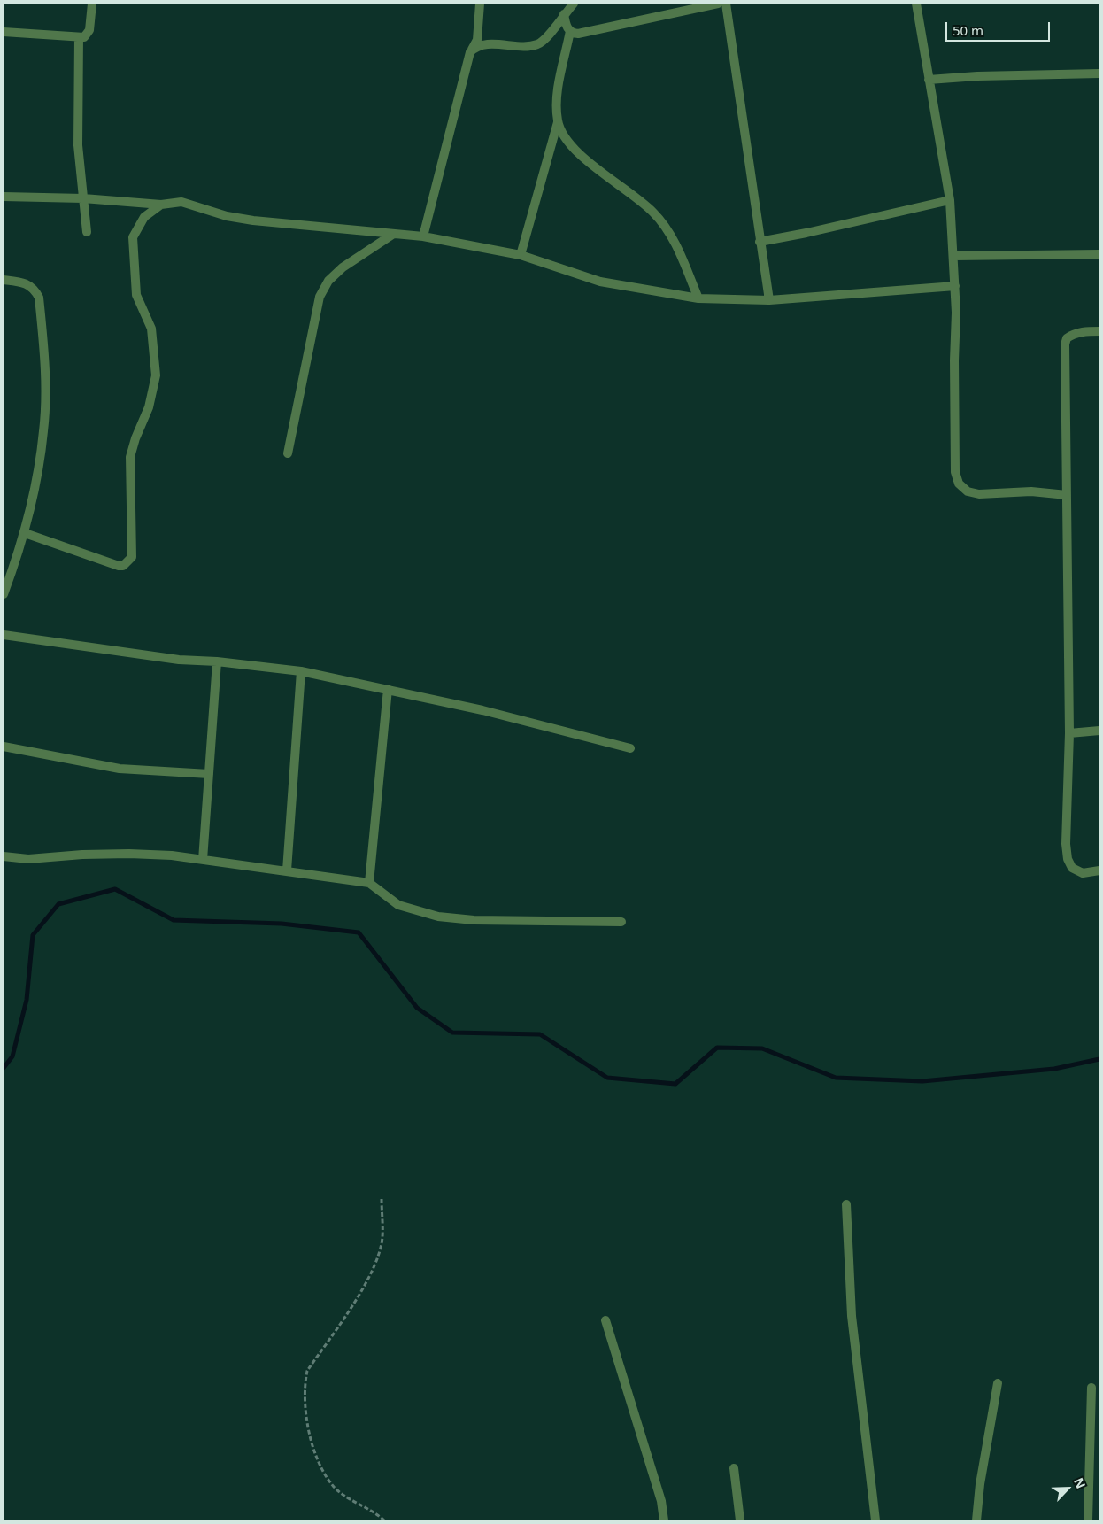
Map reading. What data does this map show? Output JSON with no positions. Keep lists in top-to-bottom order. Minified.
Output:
{"scale_bar":"50 m","north":"top right"}
